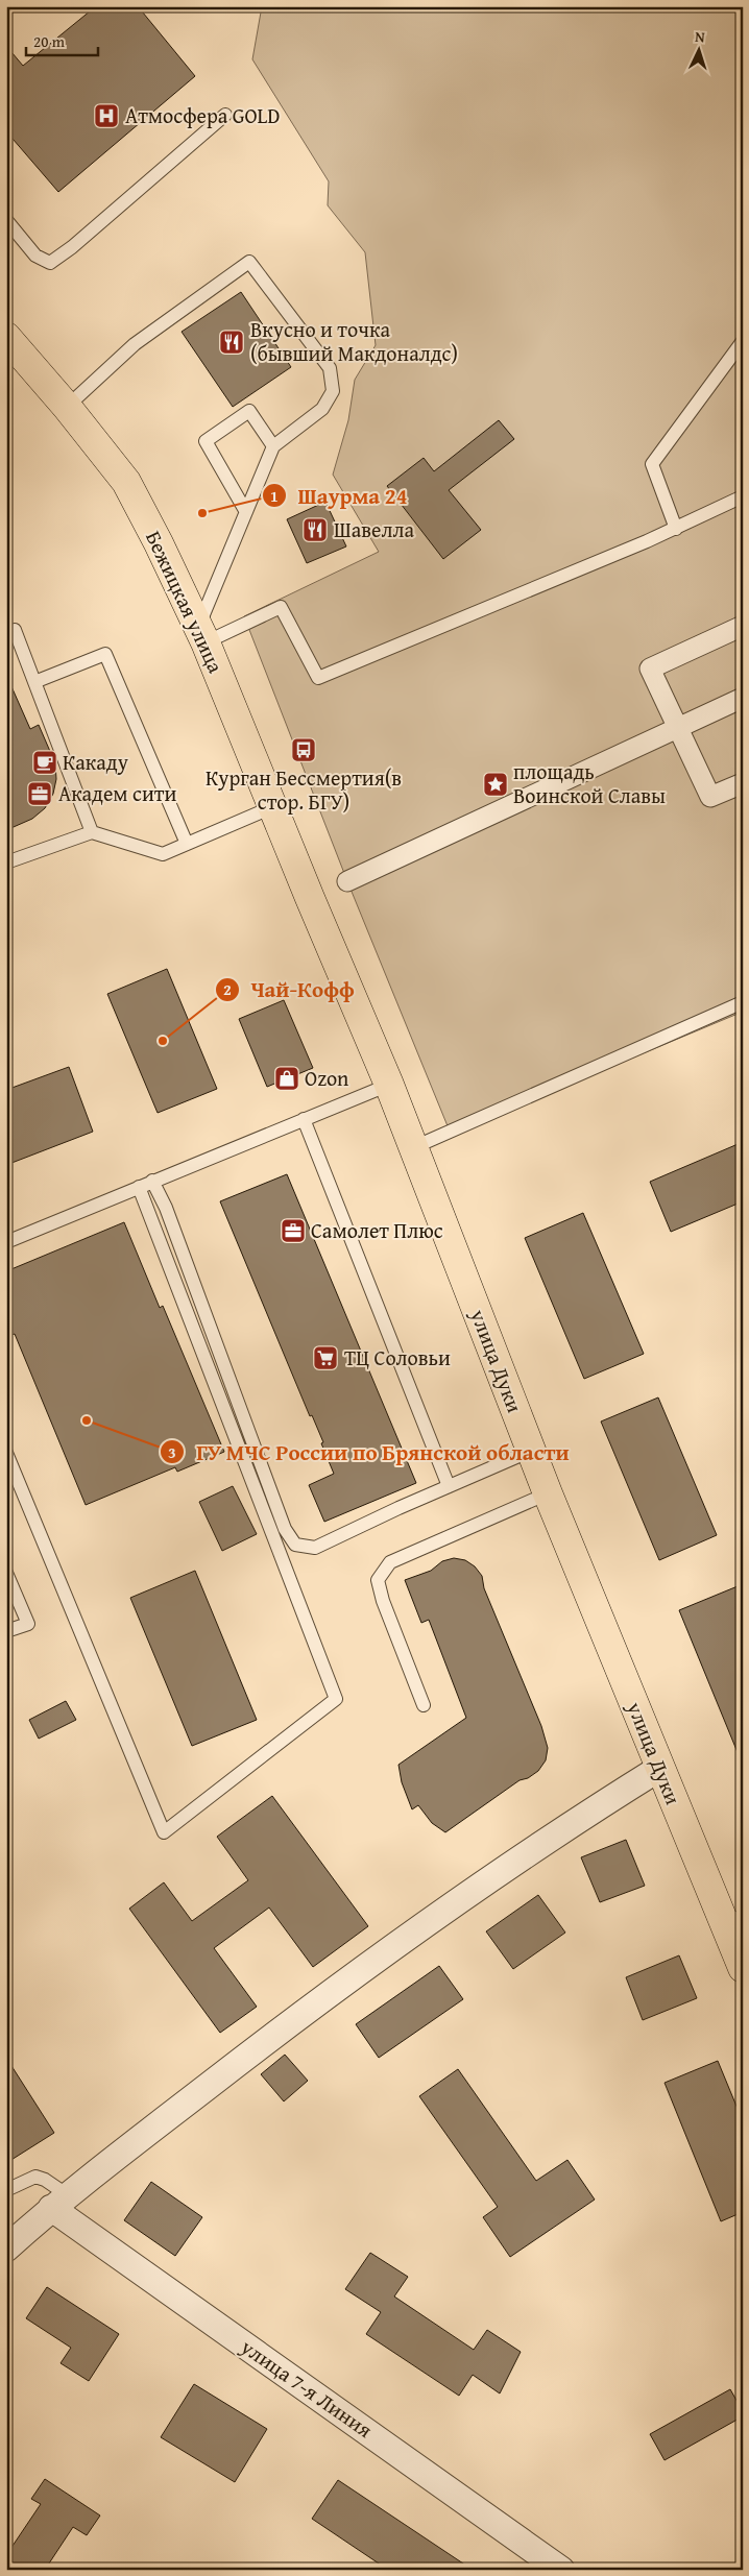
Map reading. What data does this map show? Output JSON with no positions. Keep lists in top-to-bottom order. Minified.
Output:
{"streets":{"main road":["Бежицкая улица","улица Дуки"],"street":["улица 7-я Линия"]},"crossings":[["Бежицкая улица","улица Дуки"]],"places":{"hospital":["Атмосфера GOLD"],"restaurant":["Вкусно и точка (бывший Макдоналдс)","Шавелла"],"other":["Шаурма 24","Чай-Кофф","ГУ МЧС России по Брянской области"],"bus stop":["Курган Бессмертия(в стор. БГУ)"],"cafe":["Какаду"],"place":["площадь Воинской Славы"],"office":["Академ сити","Самолет Плюс"],"shop":["Ozon"],"supermarket":["ТЦ Соловьи"]},"scale_bar":"20 m","north":"top"}
